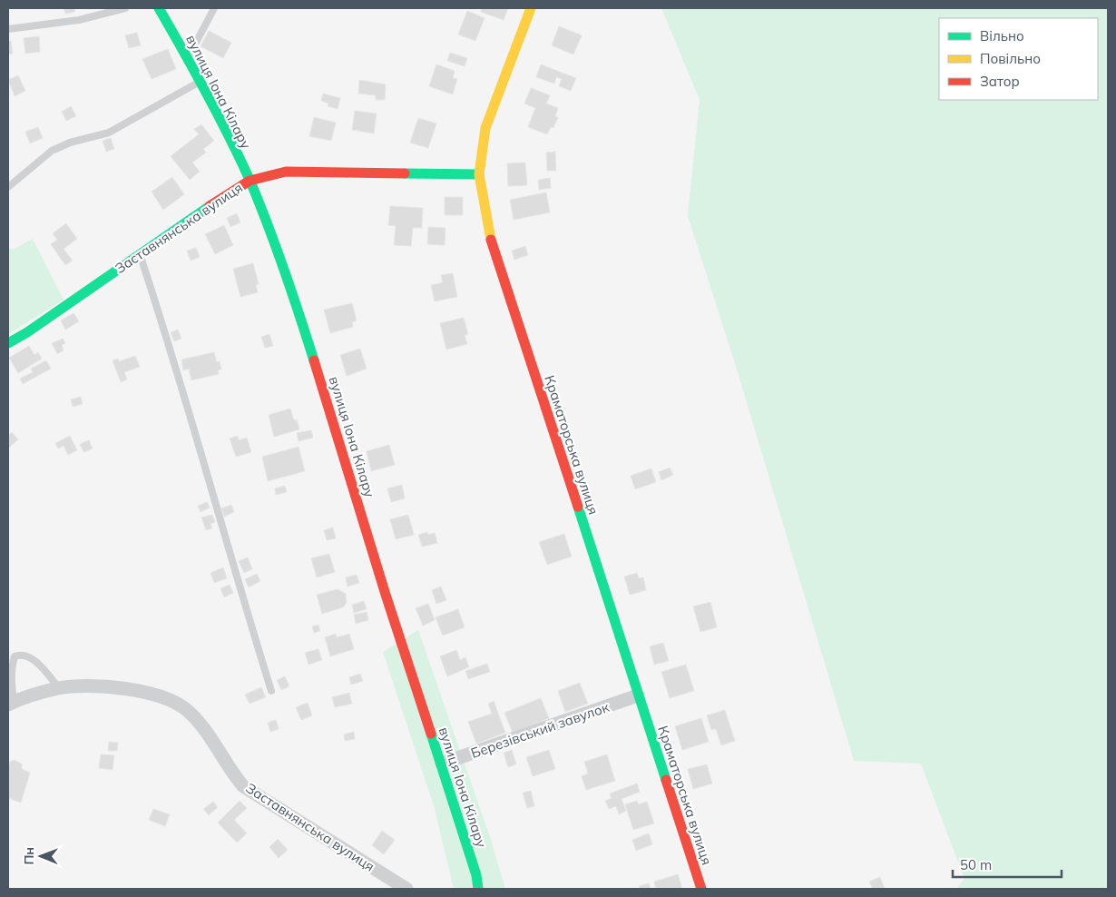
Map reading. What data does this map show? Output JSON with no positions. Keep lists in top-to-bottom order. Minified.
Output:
{"streets":{"street":["вулиця Іона Кілару","Заставнянська вулиця","Краматорська вулиця","Березівський завулок"]},"crossings":[["вулиця Іона Кілару","Заставнянська вулиця"],["вулиця Іона Кілару","Березівський завулок"],["Заставнянська вулиця","Краматорська вулиця"],["Краматорська вулиця","Березівський завулок"]],"legend":["Вільно","Повільно","Затор"],"scale_bar":"50 m","north":"left"}
